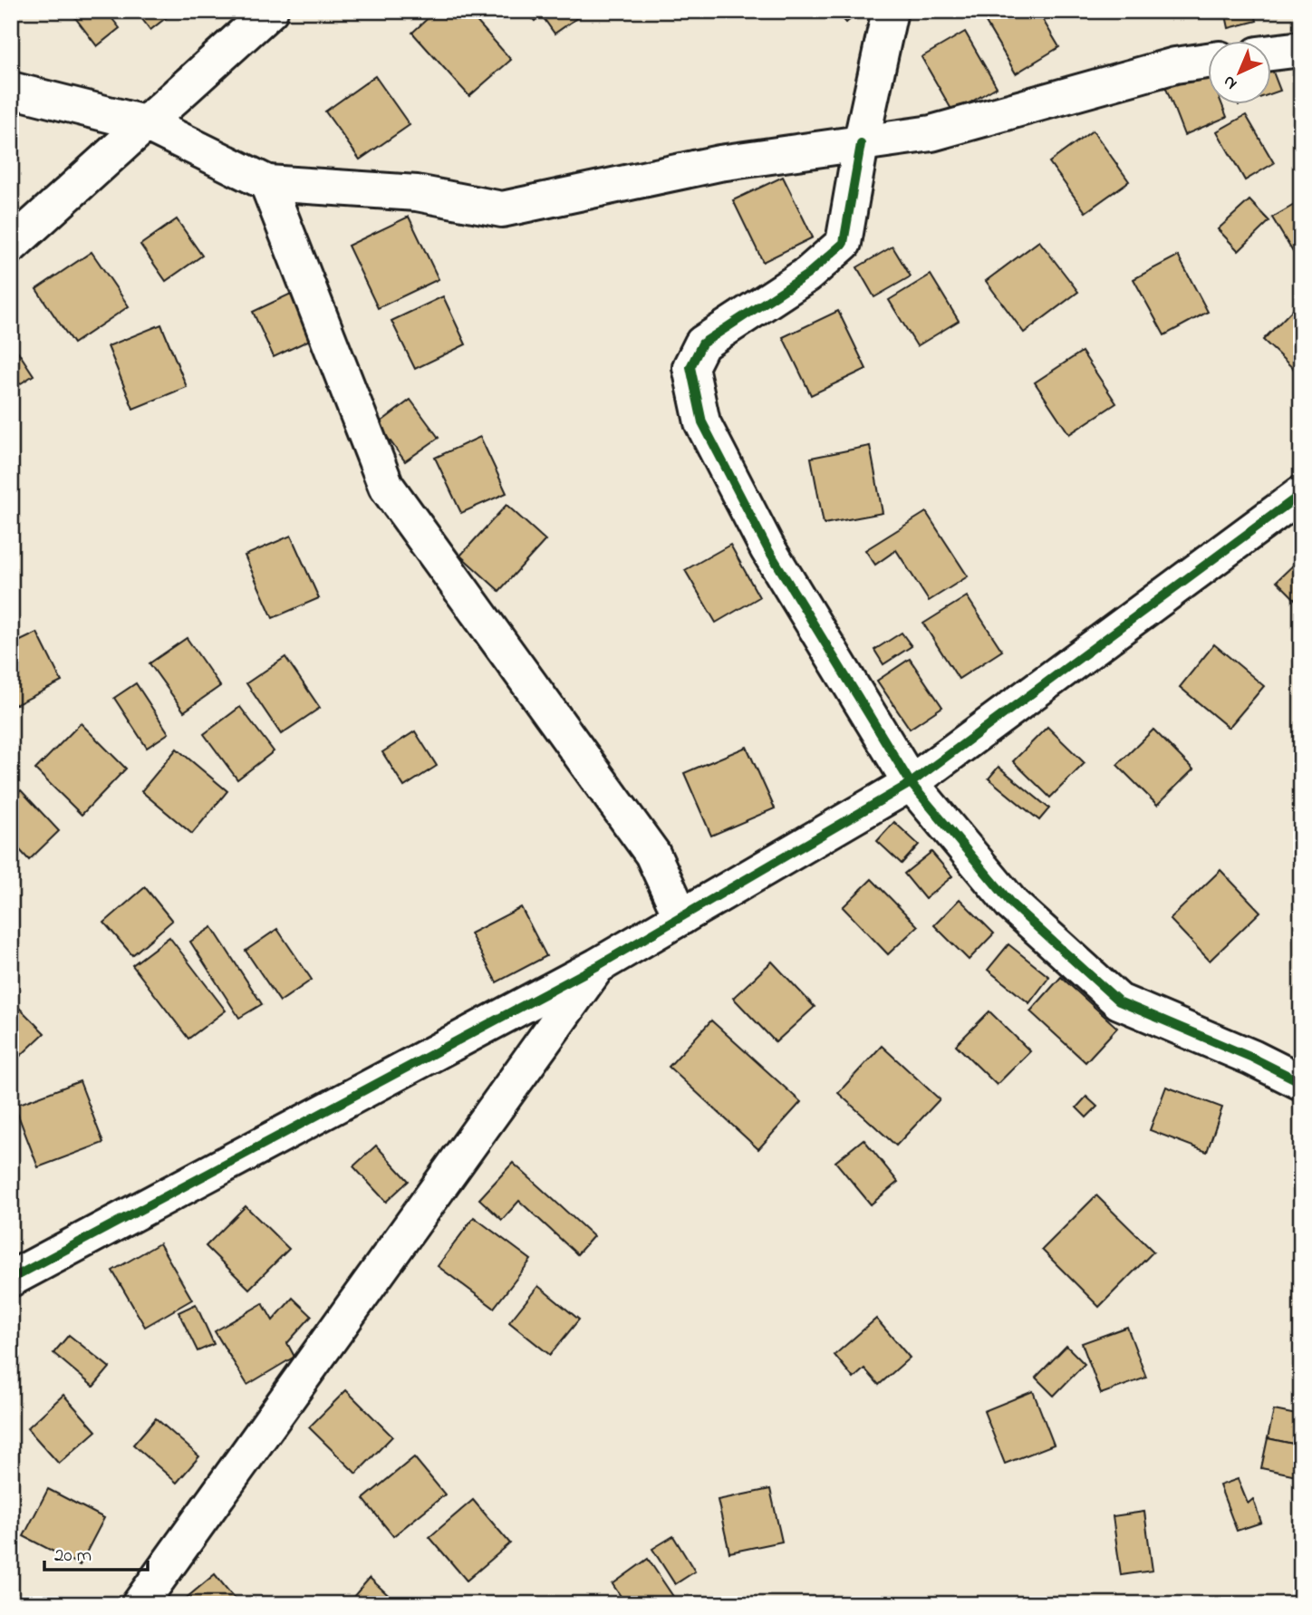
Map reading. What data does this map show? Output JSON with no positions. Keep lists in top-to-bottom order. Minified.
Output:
{"scale_bar":"20 m","north":"bottom left"}
